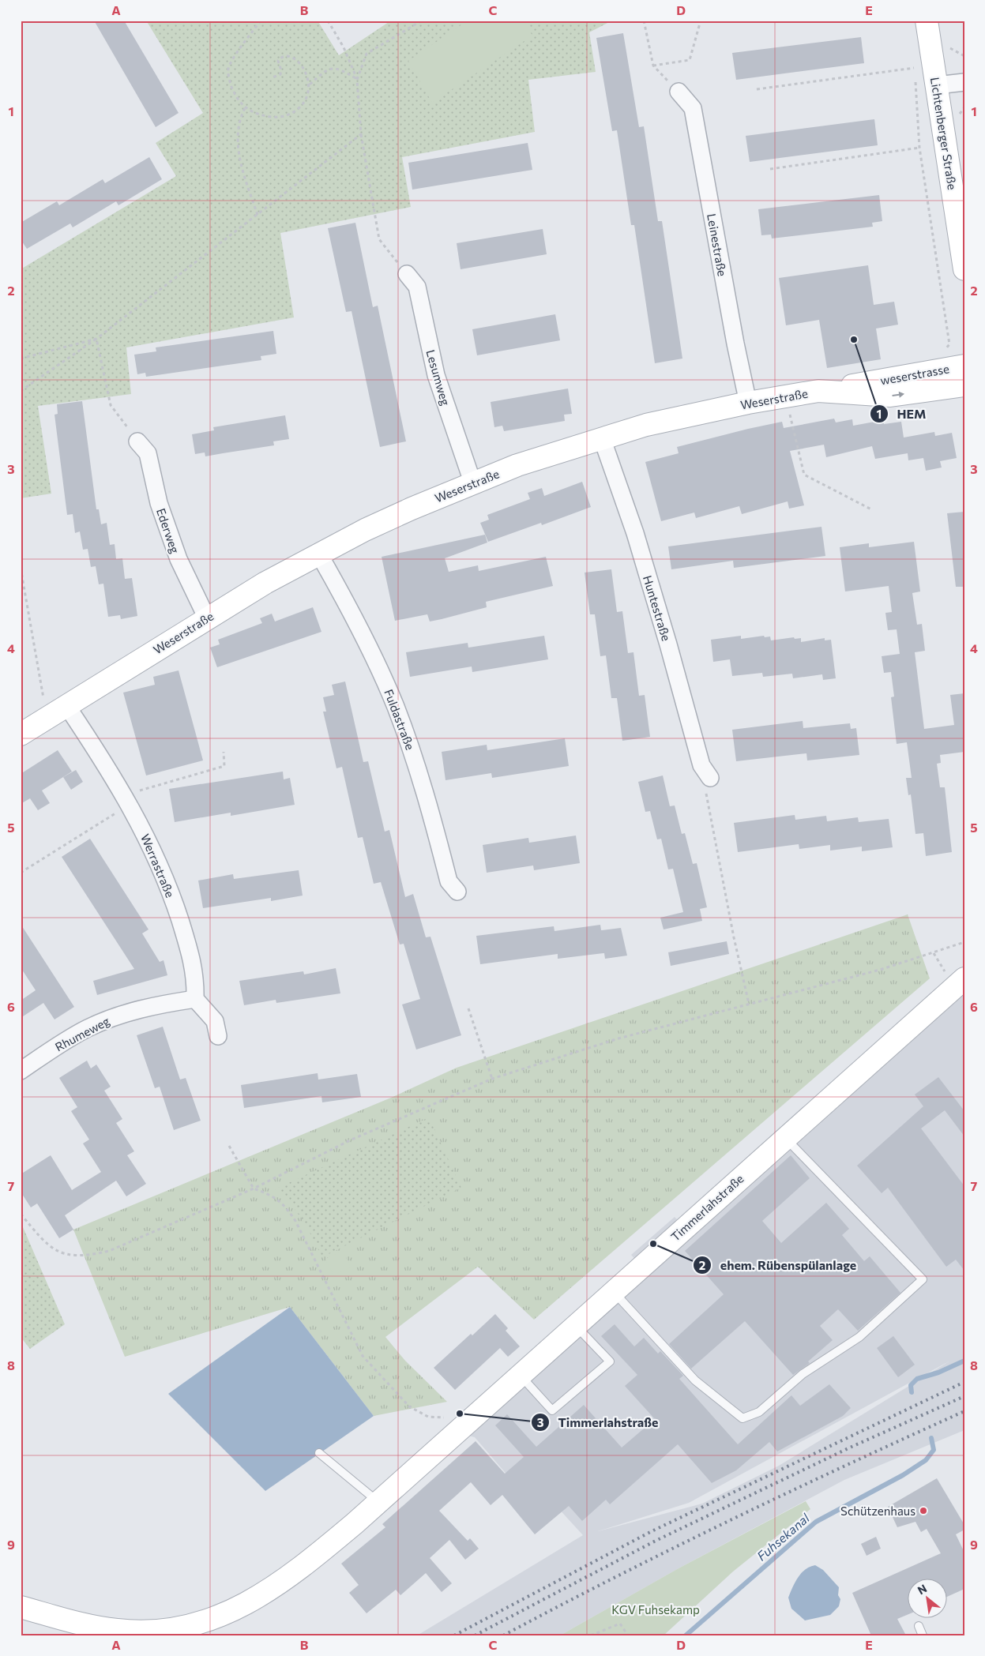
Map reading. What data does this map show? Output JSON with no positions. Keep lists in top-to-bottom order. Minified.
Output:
{"streets":{"street":["Lichtenberger Straße","Leinestraße","weserstrasse","Lesumweg","Weserstraße","Ederweg","Huntestraße","Fuldastraße","Werrastraße","Rhumeweg","Timmerlahstraße"]},"crossings":[["Leinestraße","Weserstraße"],["weserstrasse","Weserstraße"],["Lesumweg","Weserstraße"],["Weserstraße","Ederweg"],["Weserstraße","Huntestraße"],["Weserstraße","Fuldastraße"],["Weserstraße","Werrastraße"],["Werrastraße","Rhumeweg"]],"water":["Fuhsekanal"],"parks":["KGV Fuhsekamp"],"places":["HEM","ehem. Rübenspülanlage","Timmerlahstraße","Schützenhaus"],"north":"top left","grid":{"columns":["A","B","C","D","E"],"rows":["1","2","3","4","5","6","7","8","9"]}}
